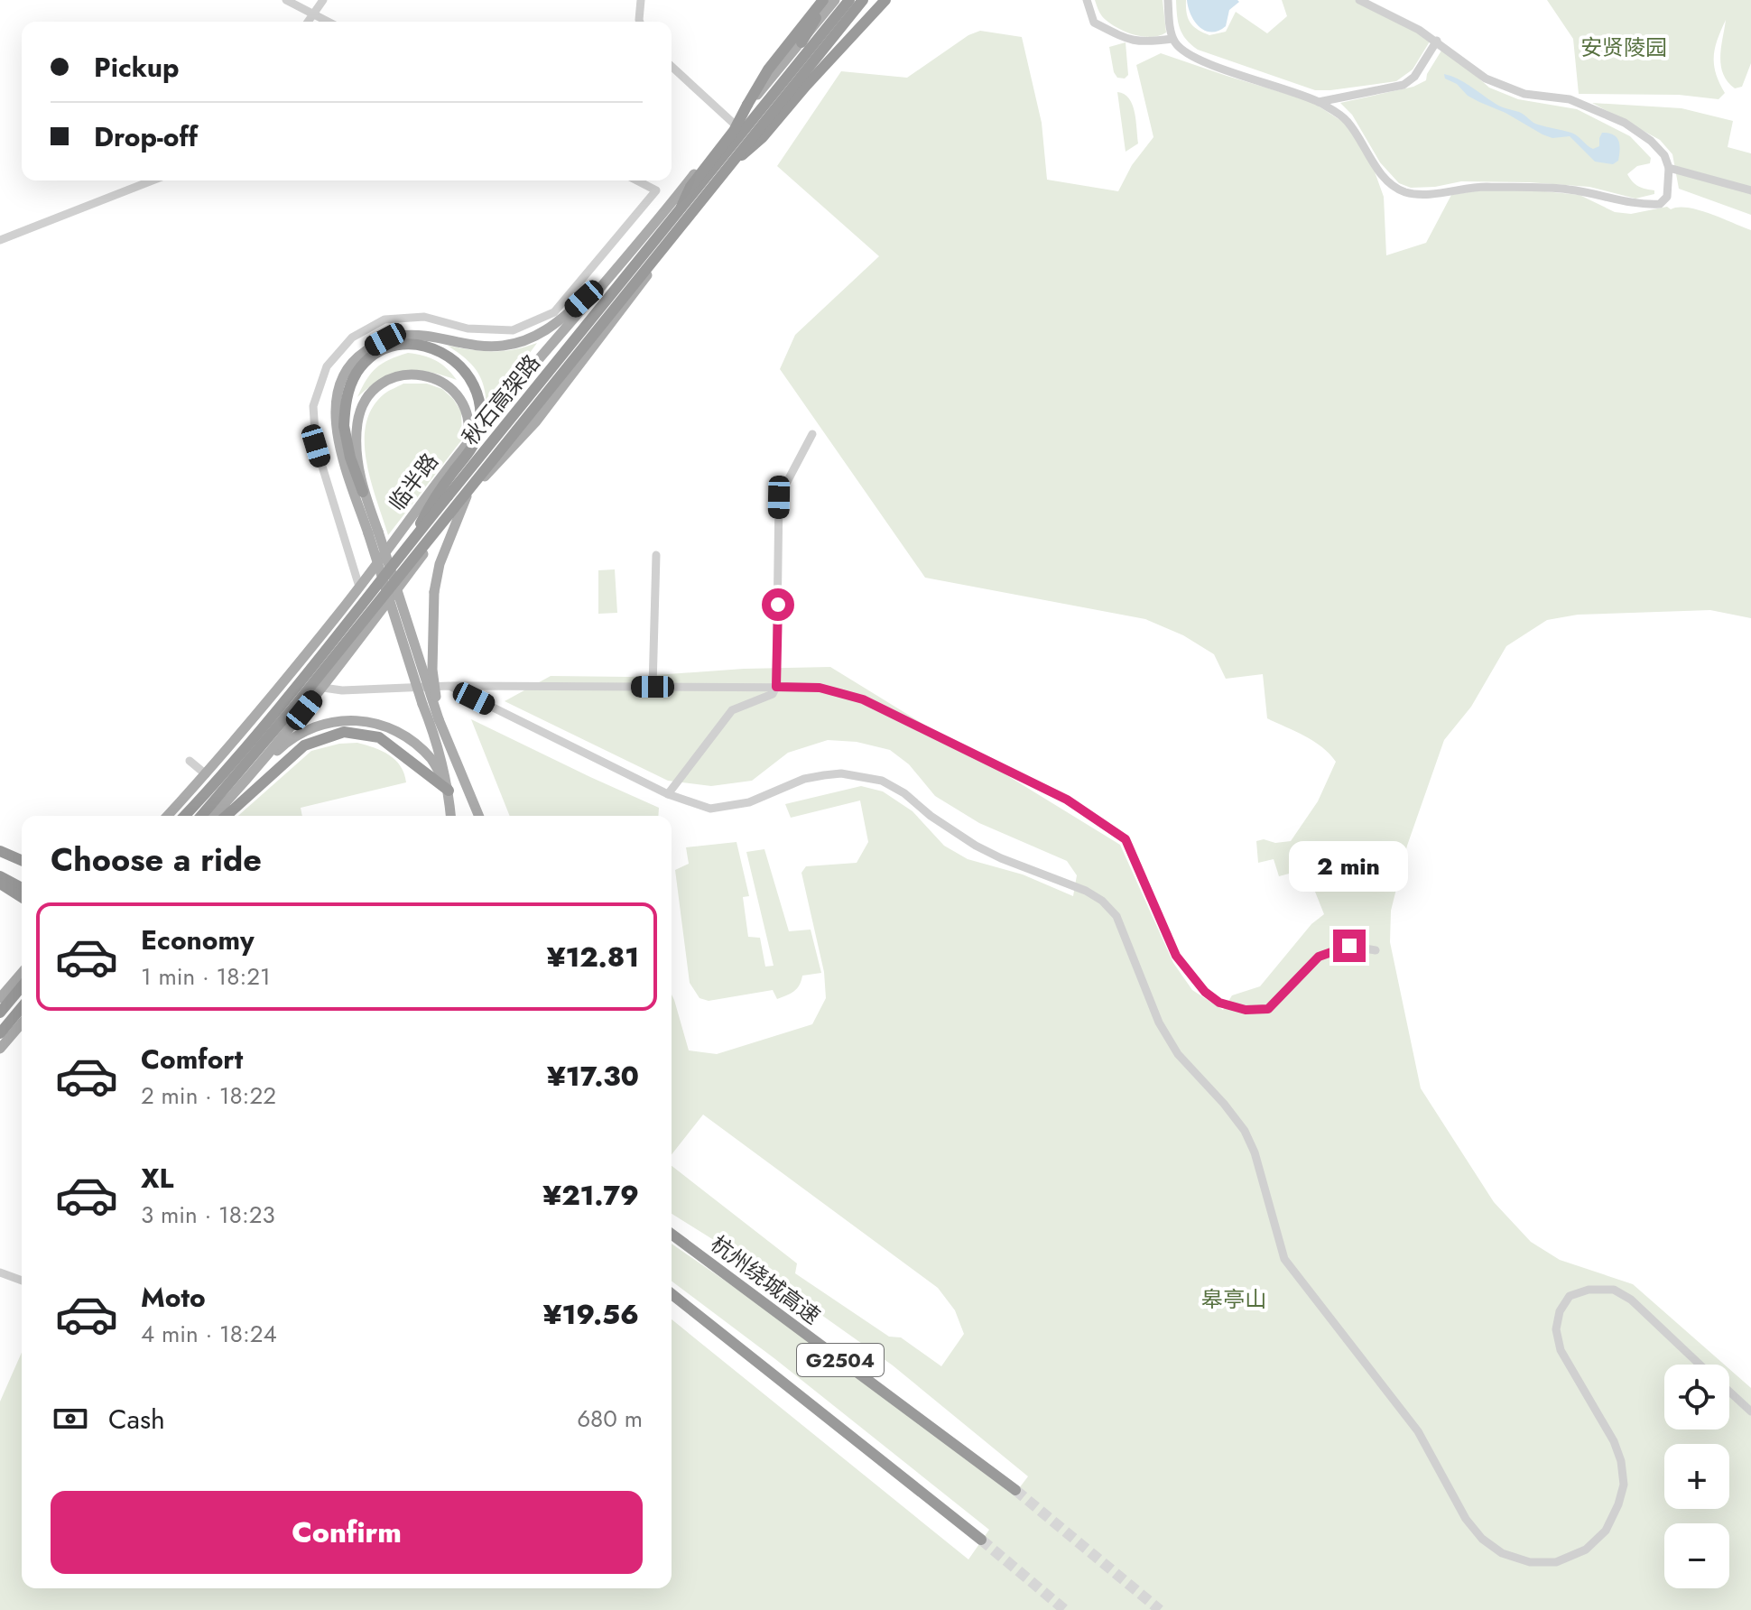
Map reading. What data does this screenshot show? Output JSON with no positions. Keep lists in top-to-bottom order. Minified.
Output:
{"streets":{"highway":["秋石高架路","杭州绕城高速","G2504"],"main road":["临半路"]},"parks":["安贤陵园","皋亭山"],"page":{"banner":["Pickup","Drop-off"],"heading":"Choose a ride","bubble":"2 min","list":[{"name":"Economy","note":"1 min · 18:21","value":"¥12.81"},{"name":"Comfort","note":"2 min · 18:22","value":"¥17.30"},{"name":"XL","note":"3 min · 18:23","value":"¥21.79"},{"name":"Moto","note":"4 min · 18:24","value":"¥19.56"}],"map_buttons":["+","−"],"pay":["Cash","680 m"],"buttons":"Confirm"}}
